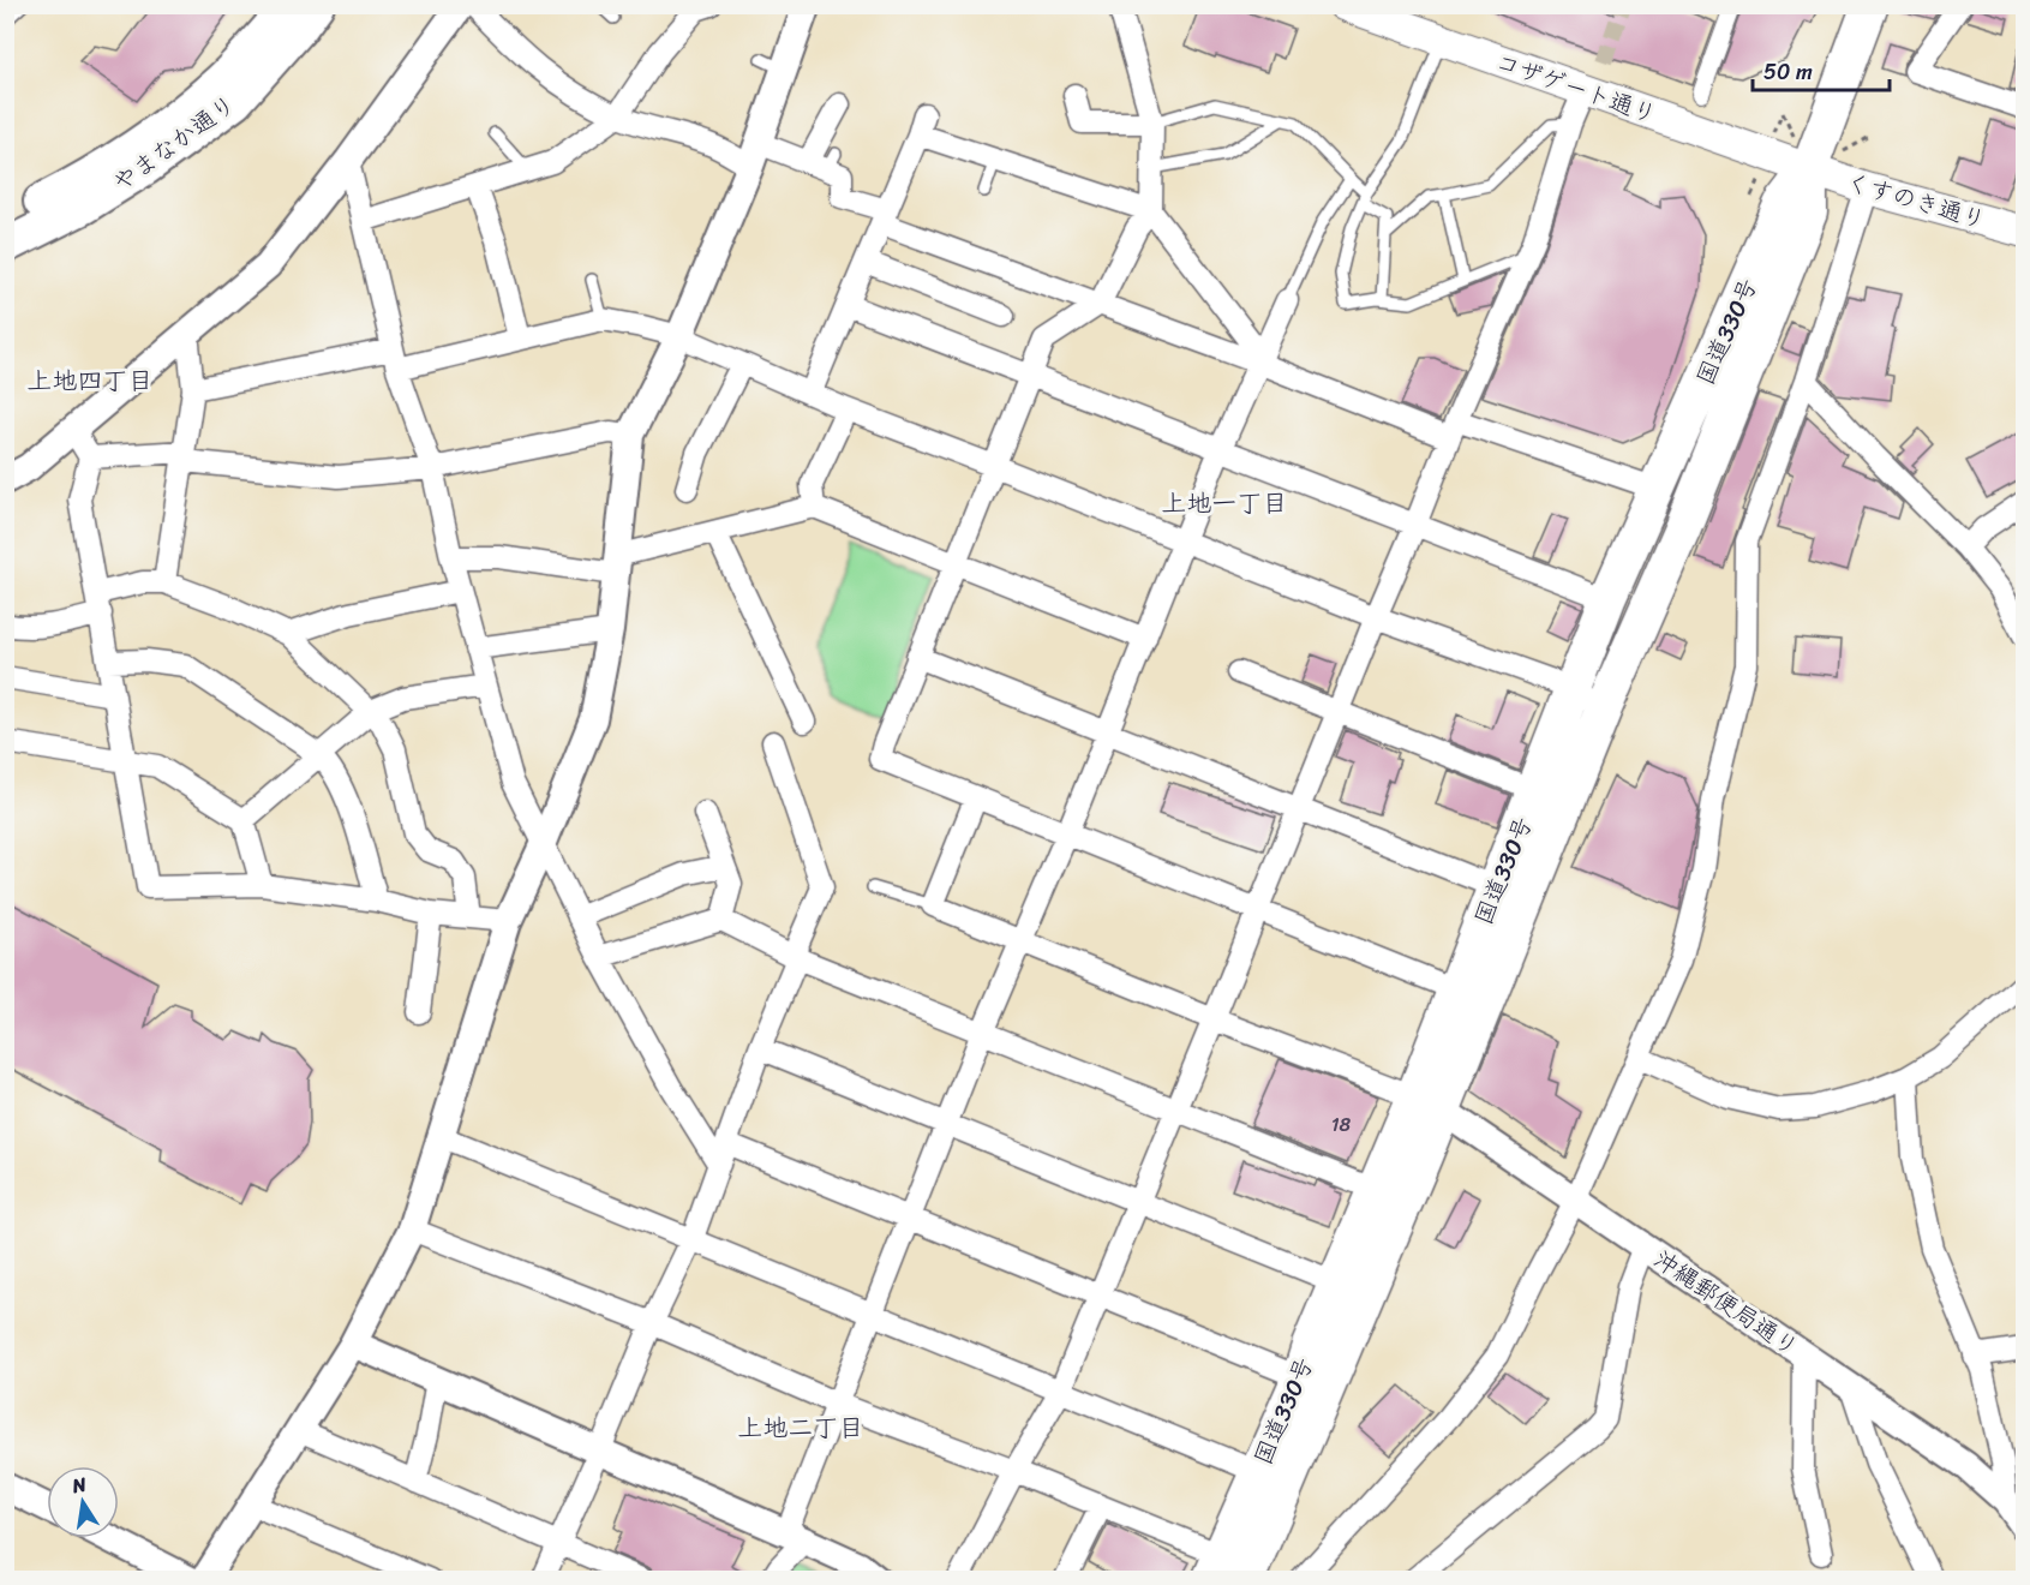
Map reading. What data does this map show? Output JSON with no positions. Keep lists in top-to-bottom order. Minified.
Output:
{"streets":{"highway":["国道330号"],"main road":["コザゲート通り","やまなか通り","くすのき通り"],"street":["沖縄郵便局通り"]},"crossings":[["コザゲート通り","くすのき通り"],["コザゲート通り","国道330号"],["くすのき通り","国道330号"],["国道330号","沖縄郵便局通り"]],"districts":["上地四丁目","上地一丁目","上地二丁目"],"house_numbers":["18"],"scale_bar":"50 m","north":"top"}
